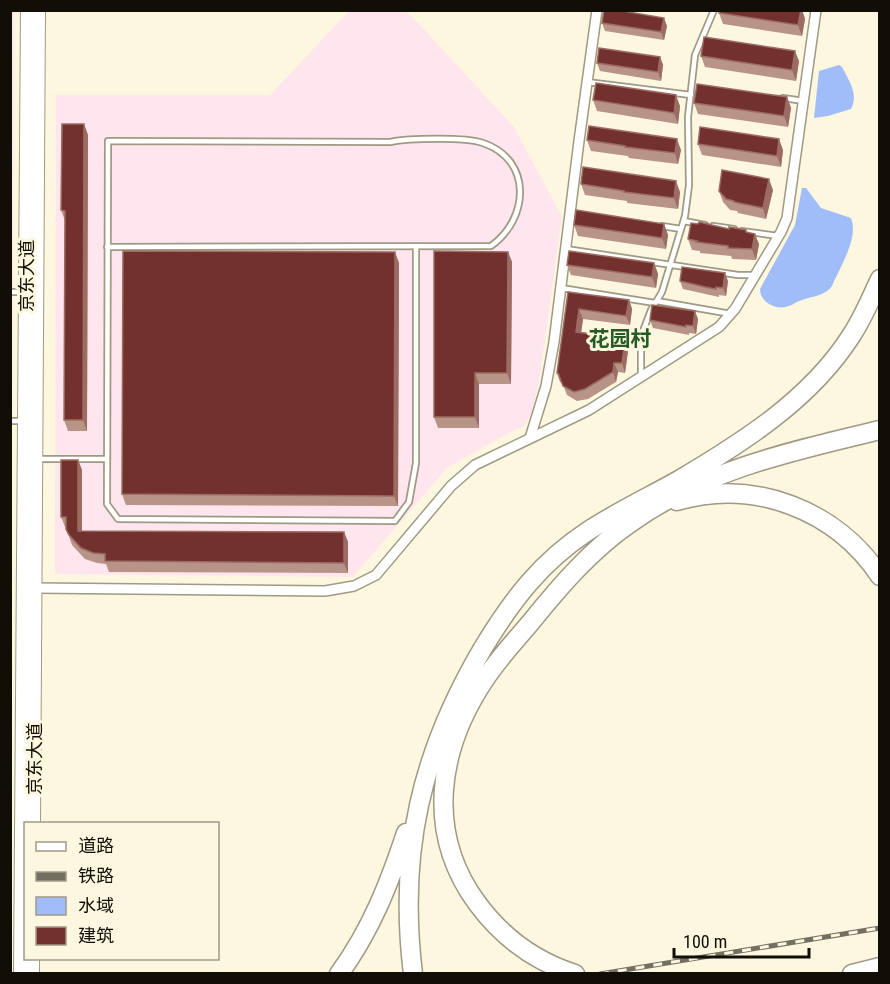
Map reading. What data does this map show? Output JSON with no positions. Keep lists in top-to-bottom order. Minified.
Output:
{"streets":{"main road":["京东大道"]},"districts":["花园村"],"legend":["道路","铁路","水域","建筑"],"scale_bar":"100 m"}
